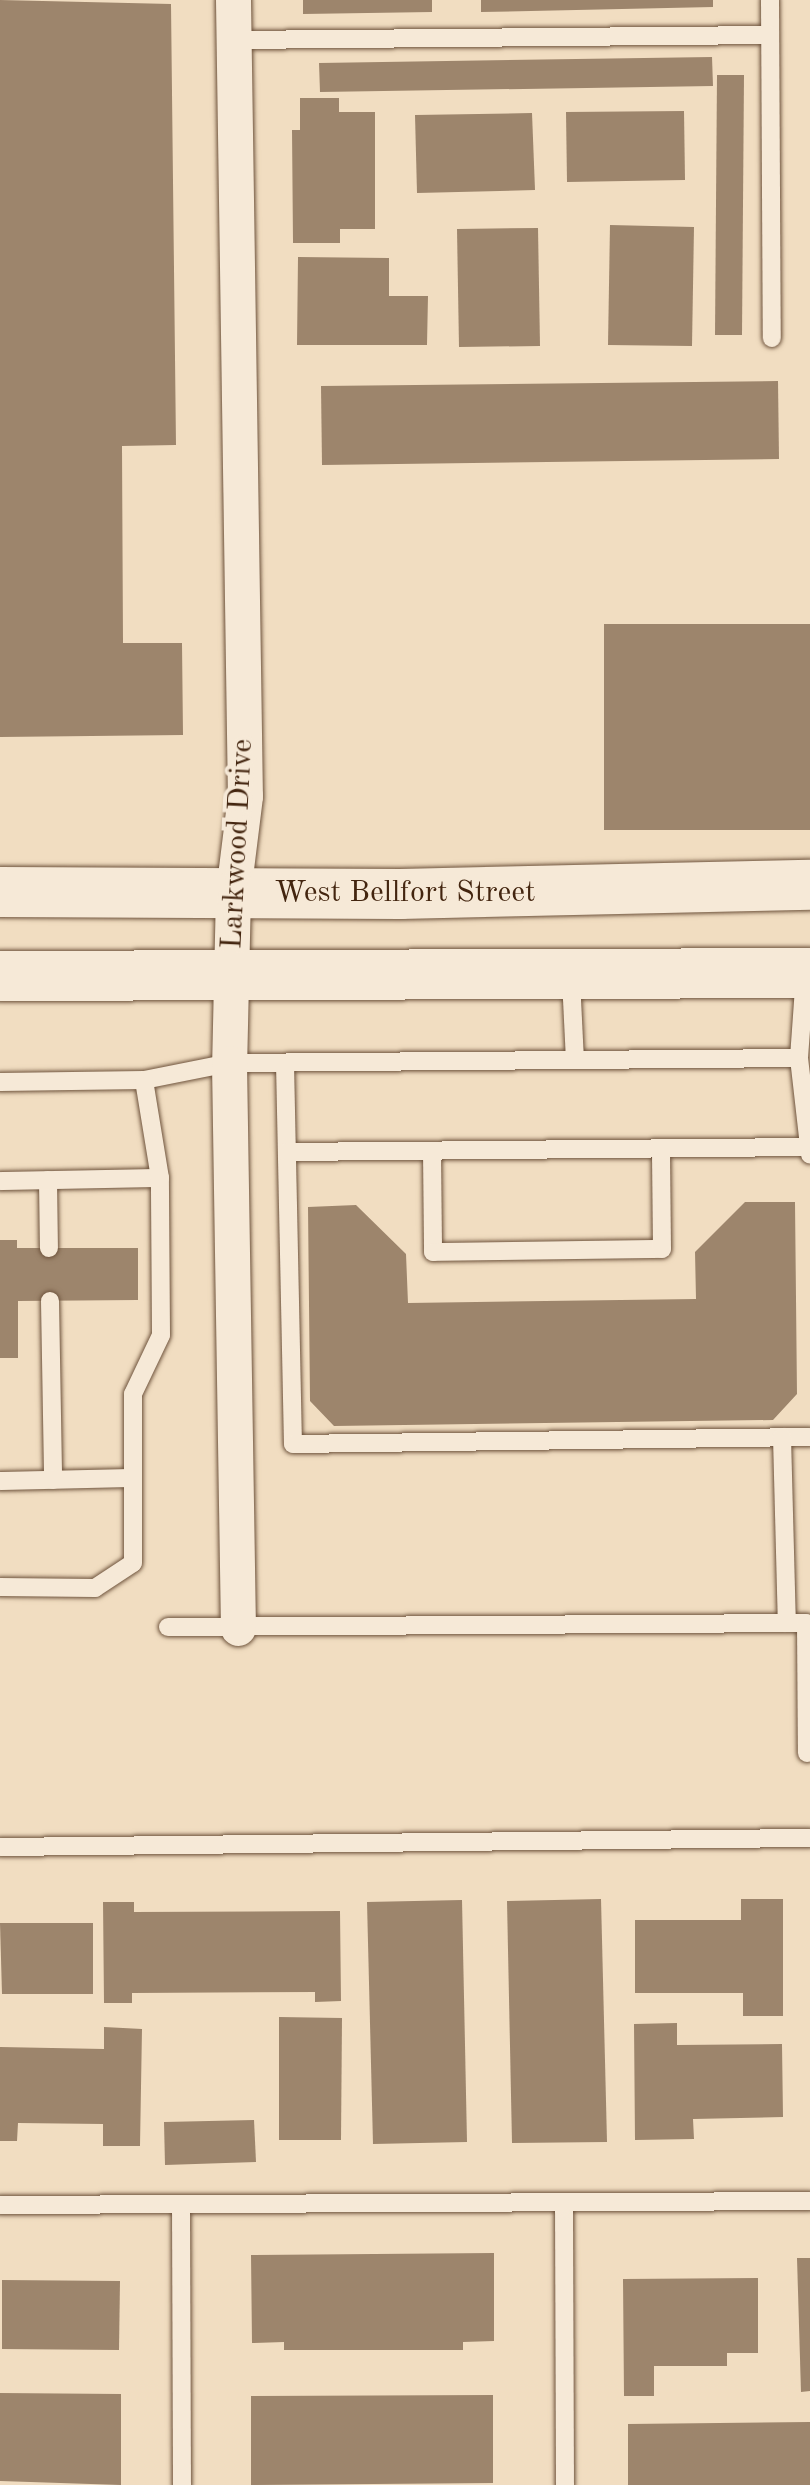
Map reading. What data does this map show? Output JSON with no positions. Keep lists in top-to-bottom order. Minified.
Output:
{"streets":{"main road":["West Bellfort Street"],"street":["Larkwood Drive"]},"crossings":[["Larkwood Drive","West Bellfort Street"]]}
